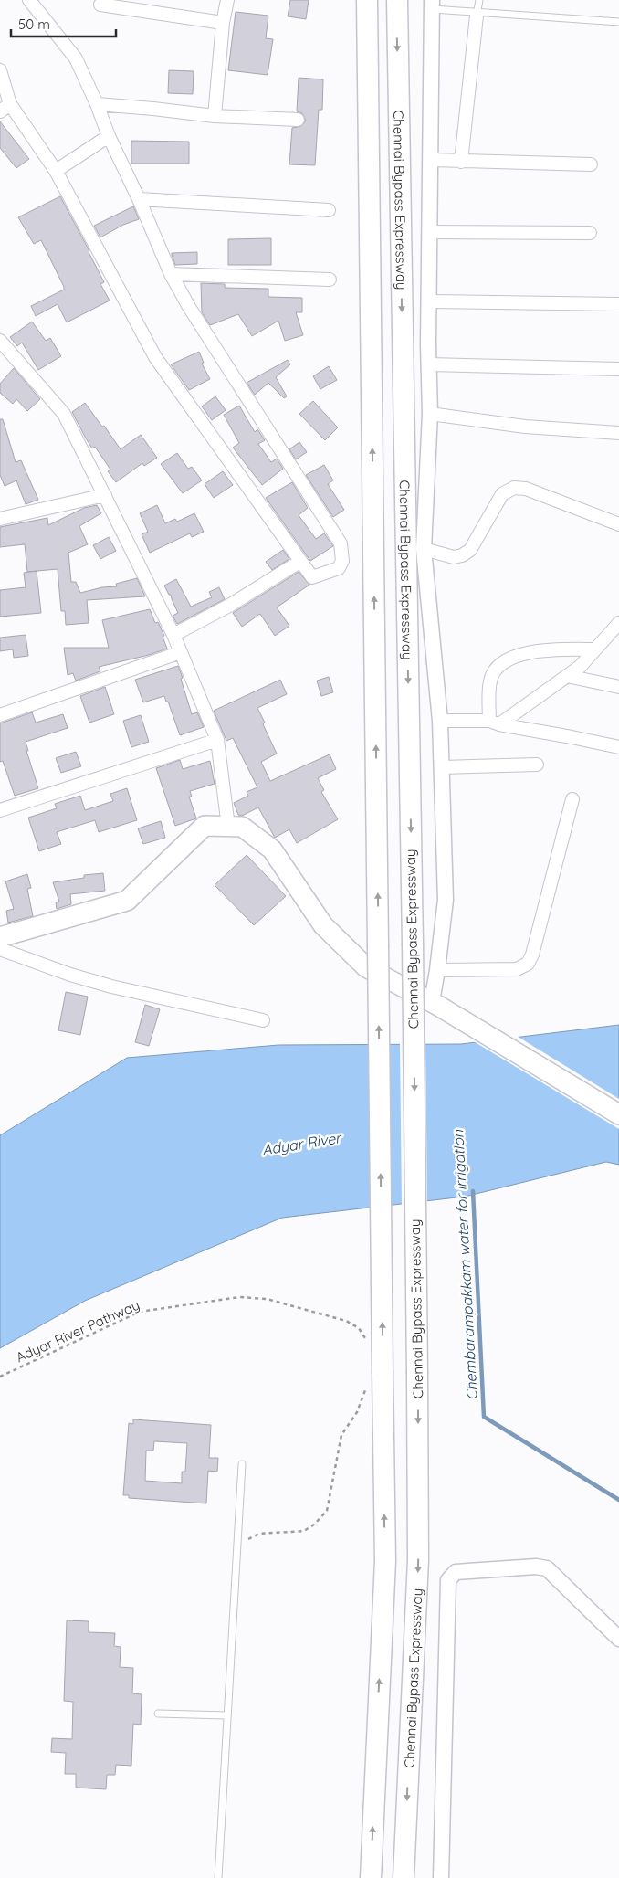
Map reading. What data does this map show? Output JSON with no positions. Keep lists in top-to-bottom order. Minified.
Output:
{"streets":{"highway":["Chennai Bypass Expressway"],"path":["Adyar River Pathway"]},"water":["Adyar River","Chembarampakkam water for irrigation"],"scale_bar":"50 m"}
